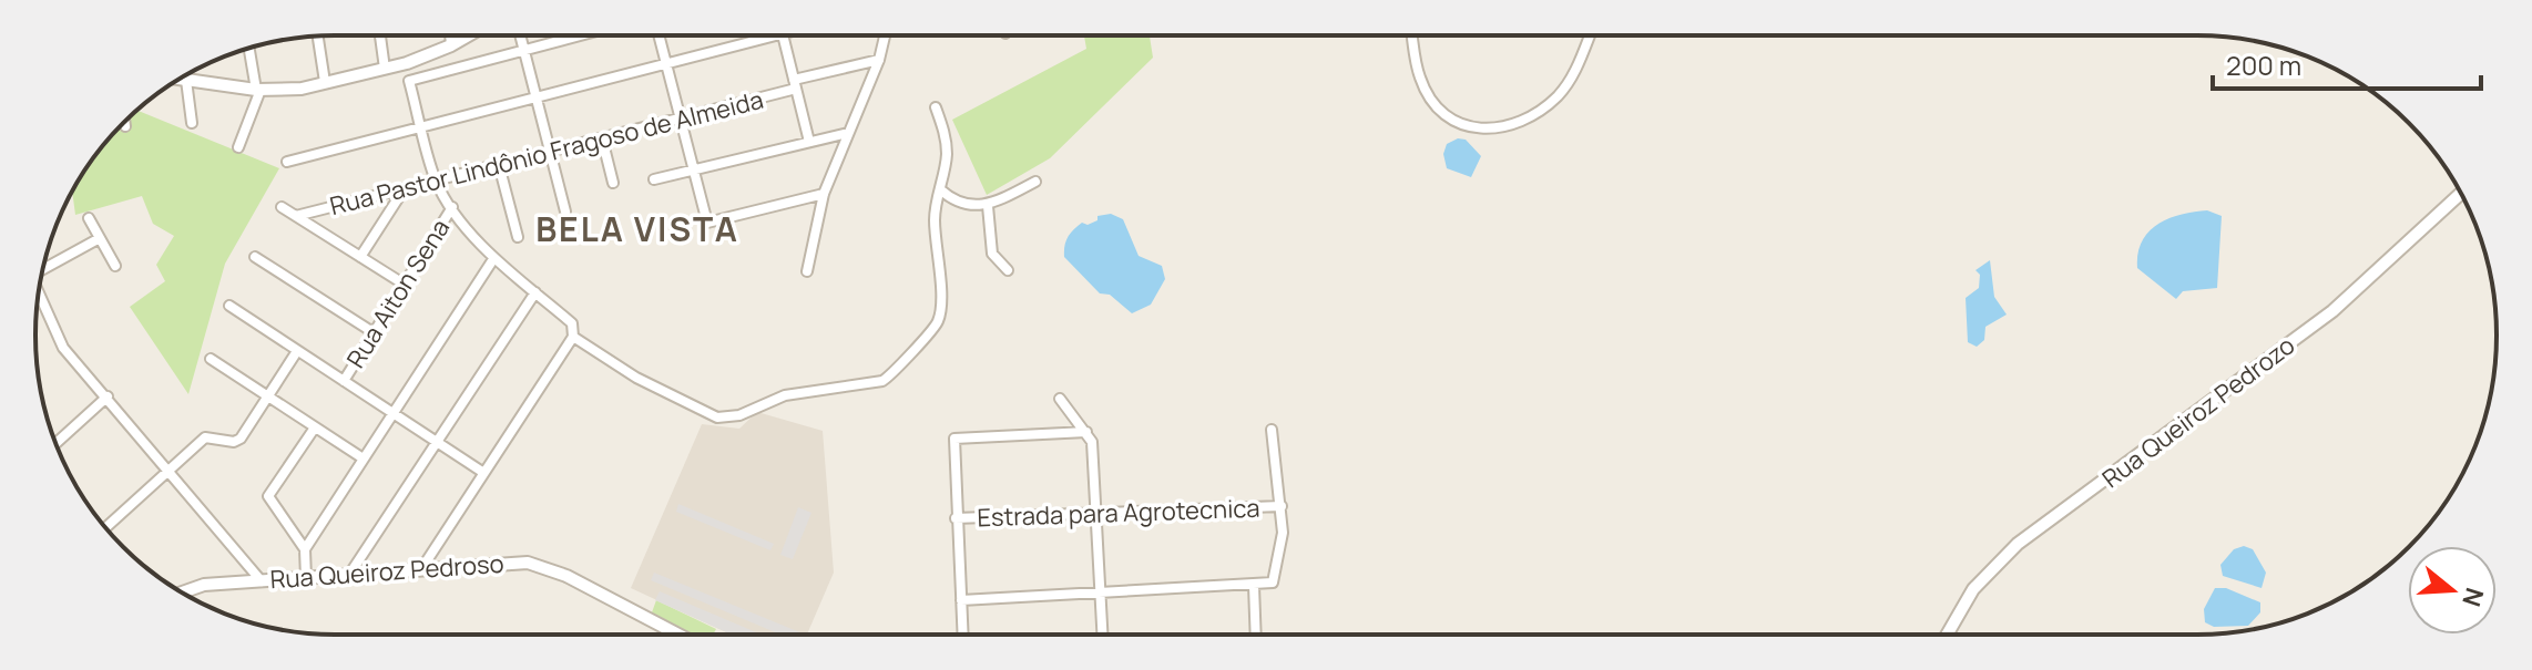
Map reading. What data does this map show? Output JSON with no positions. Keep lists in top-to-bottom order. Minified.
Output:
{"streets":{"street":["Rua Pastor Lindônio Fragoso de Almeida","Rua Aiton Sena","Rua Queiroz Pedrozo","Estrada para Agrotecnica","Rua Queiroz Pedroso"]},"districts":["BELA VISTA"],"scale_bar":"200 m","north":"right"}
